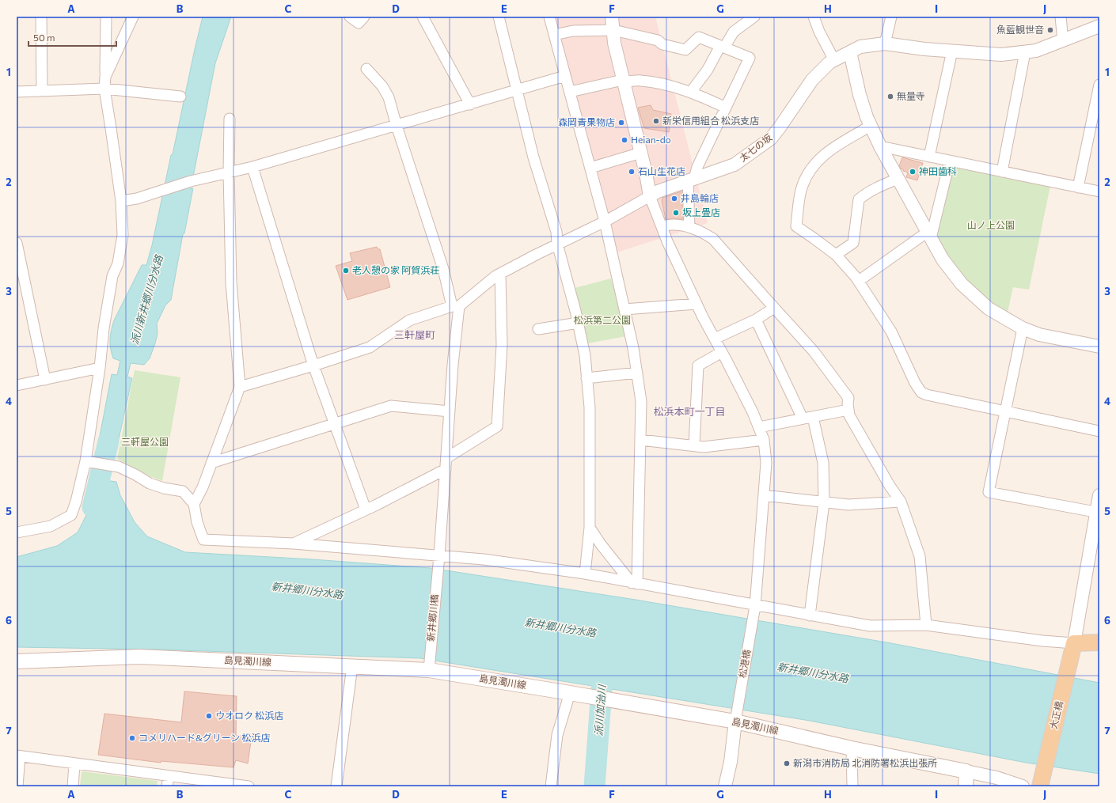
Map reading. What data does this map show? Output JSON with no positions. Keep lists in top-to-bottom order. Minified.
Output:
{"streets":{"main road":["島見濁川線","大正橋"],"street":["太七の坂","新井郷川橋","松港橋"]},"crossings":[["太七の坂","松港橋"],["新井郷川橋","島見濁川線"],["島見濁川線","松港橋"]],"districts":["三軒屋町","松浜本町一丁目"],"water":["派川新井郷川分水路","新井郷川分水路","派川加治川"],"parks":["山ノ上公園","松浜第二公園","三軒屋公園"],"places":["魚藍観世音","無量寺","新栄信用組合 松浜支店","森岡青果物店","Heian-do","石山生花店","神田歯科","井島輪店","坂上畳店","老人憩の家 阿賀浜荘","ウオロク 松浜店","コメリハード&グリーン 松浜店","新潟市消防局 北消防署松浜出張所"],"scale_bar":"50 m","grid":{"columns":["A","B","C","D","E","F","G","H","I","J"],"rows":["1","2","3","4","5","6","7"]}}
